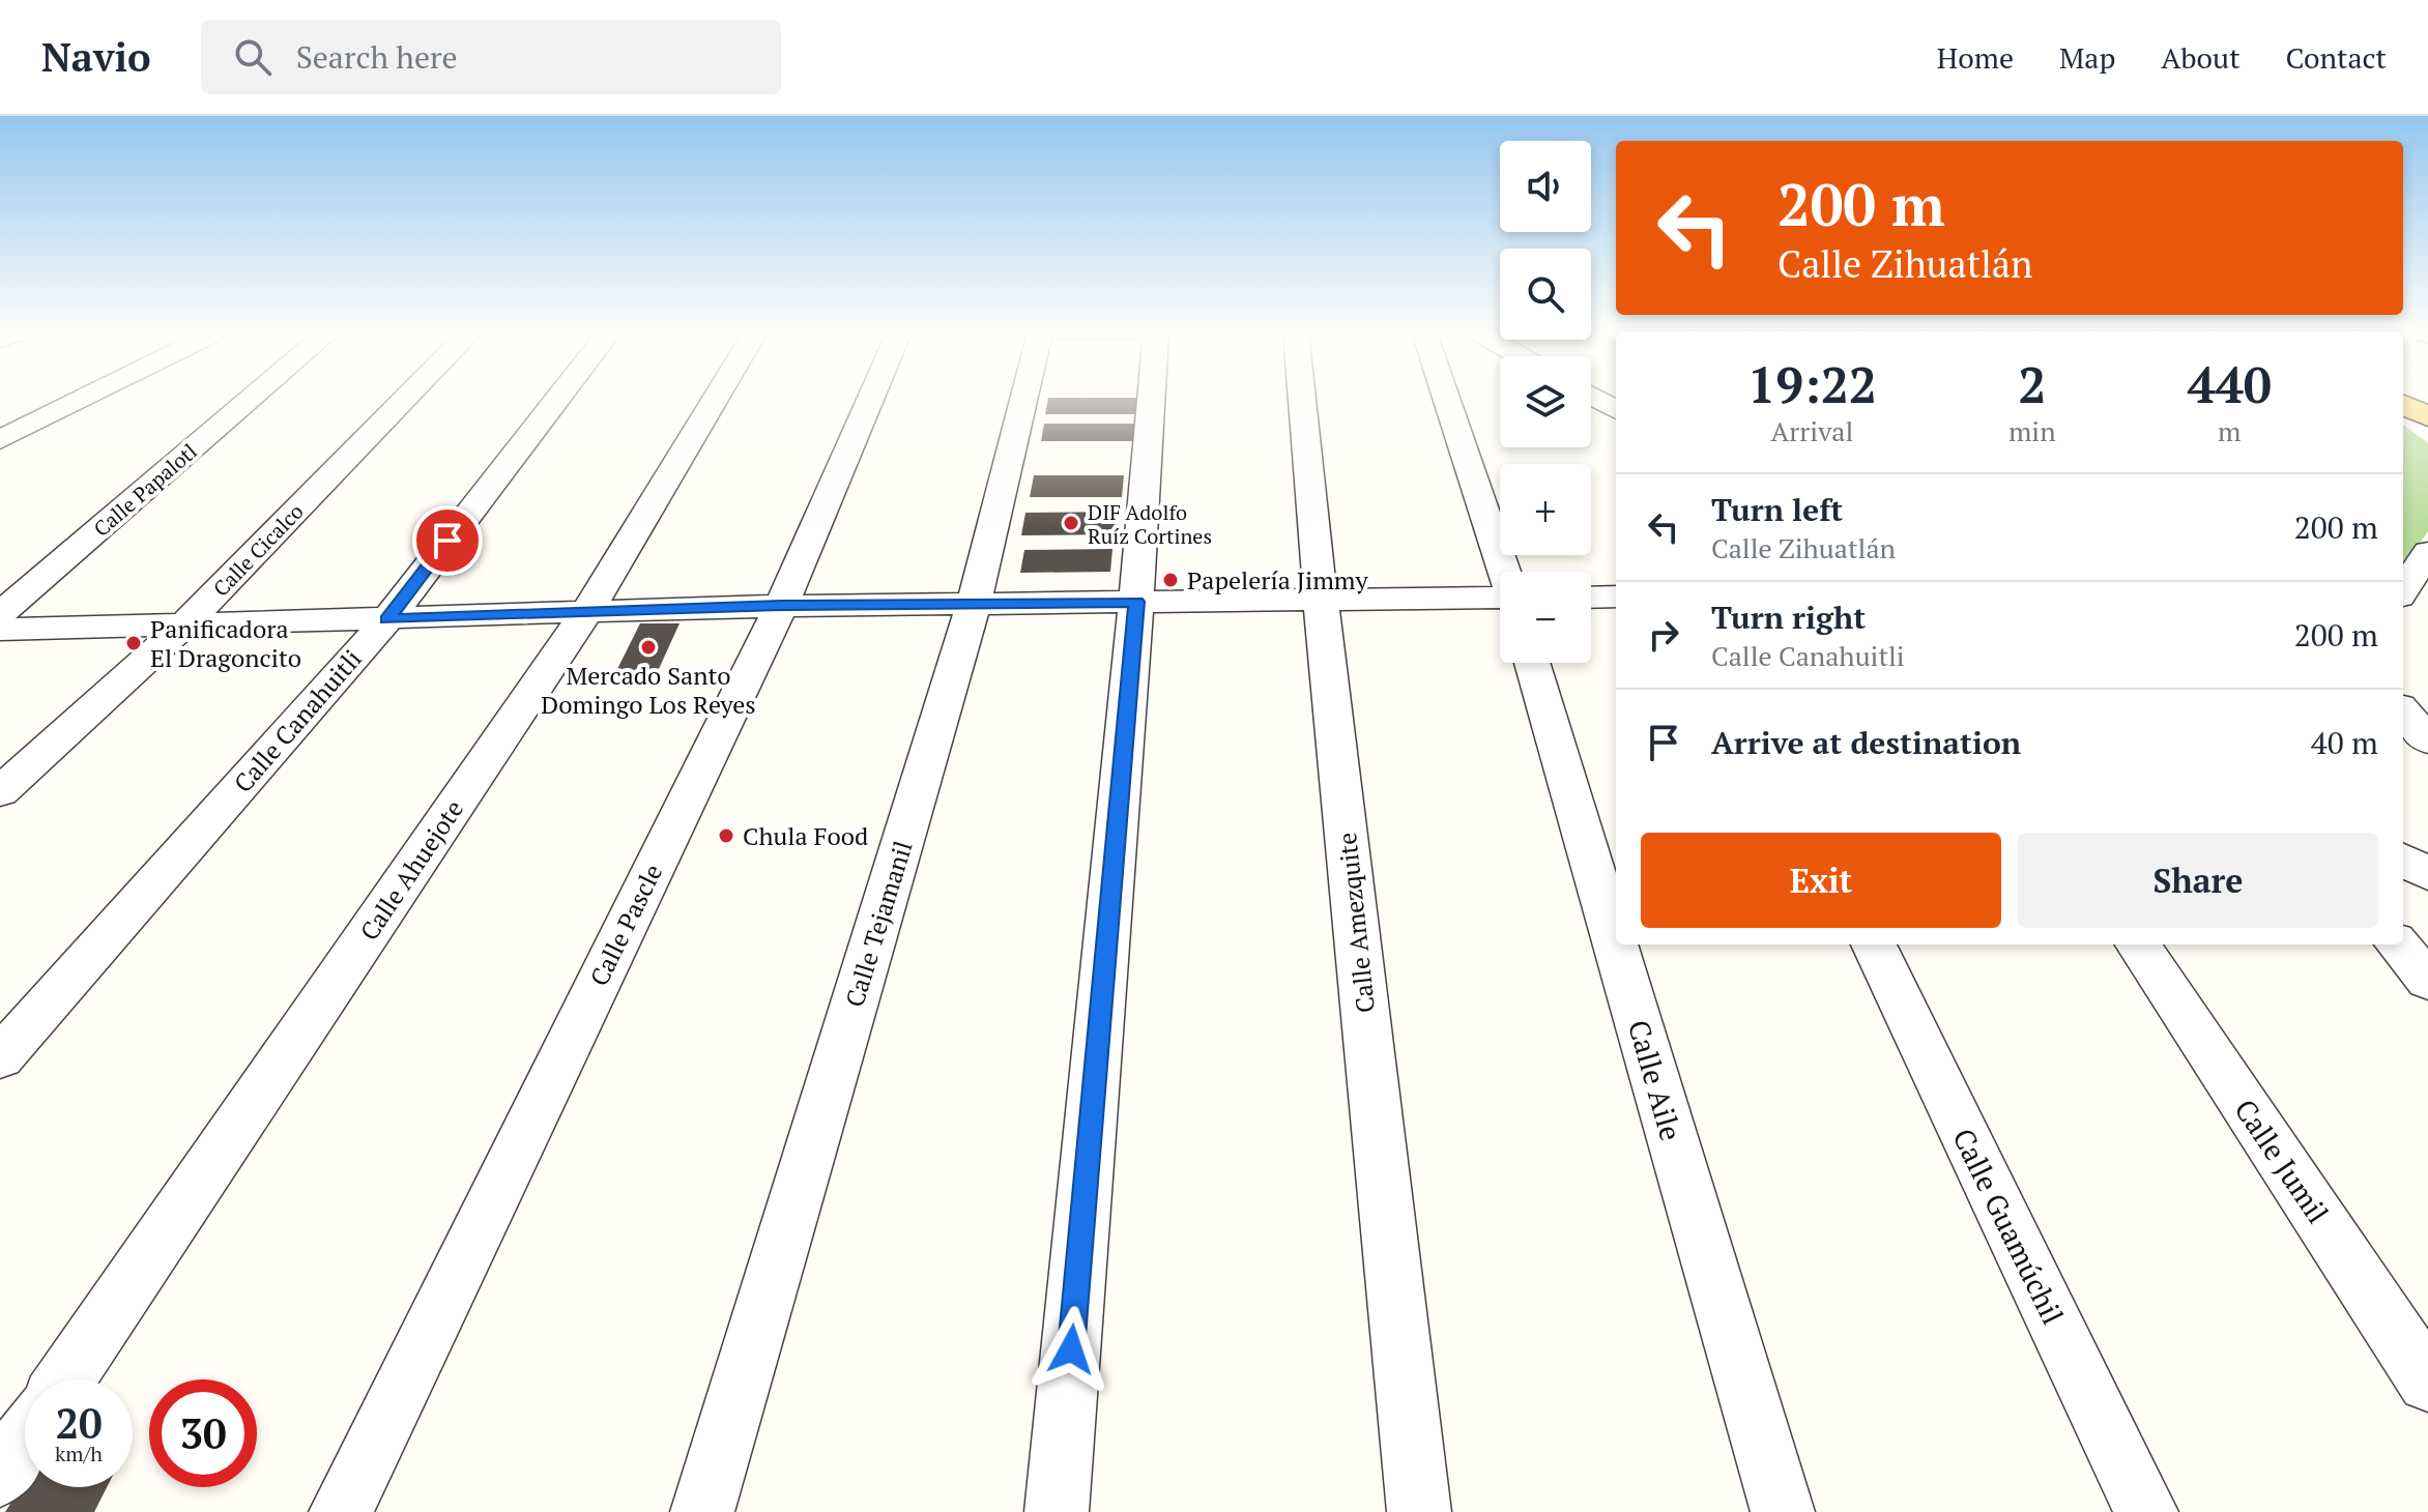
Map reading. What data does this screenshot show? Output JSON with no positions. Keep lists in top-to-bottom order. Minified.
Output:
{"streets":{"street":["Calle Papalotl","Calle Cicalco","Calle Canahuitli","Calle Ahuejote","Calle Amezquite","Calle Tejamanil","Calle Pascle","Calle Aile","Calle Jumil","Calle Guamúchil"]},"places":["DIF Adolfo Ruíz Cortines","Papelería Jimmy","Panificadora El Dragoncito","Mercado Santo Domingo Los Reyes","Chula Food"],"page":{"header":"Navio","search":"Search here","nav":["Home","Map","About","Contact"],"map_buttons":["+","−"],"turn":["200 m","Calle Zihuatlán"],"eta":["19:22","Arrival","2","min","440","m"],"list":[{"name":"Turn left","note":"Calle Zihuatlán","value":"200 m"},{"name":"Turn right","note":"Calle Canahuitli","value":"200 m"},{"name":"Arrive at destination","value":"40 m"}],"buttons":["Exit","Share"],"speed":"20 km/h","limit":"30"}}
